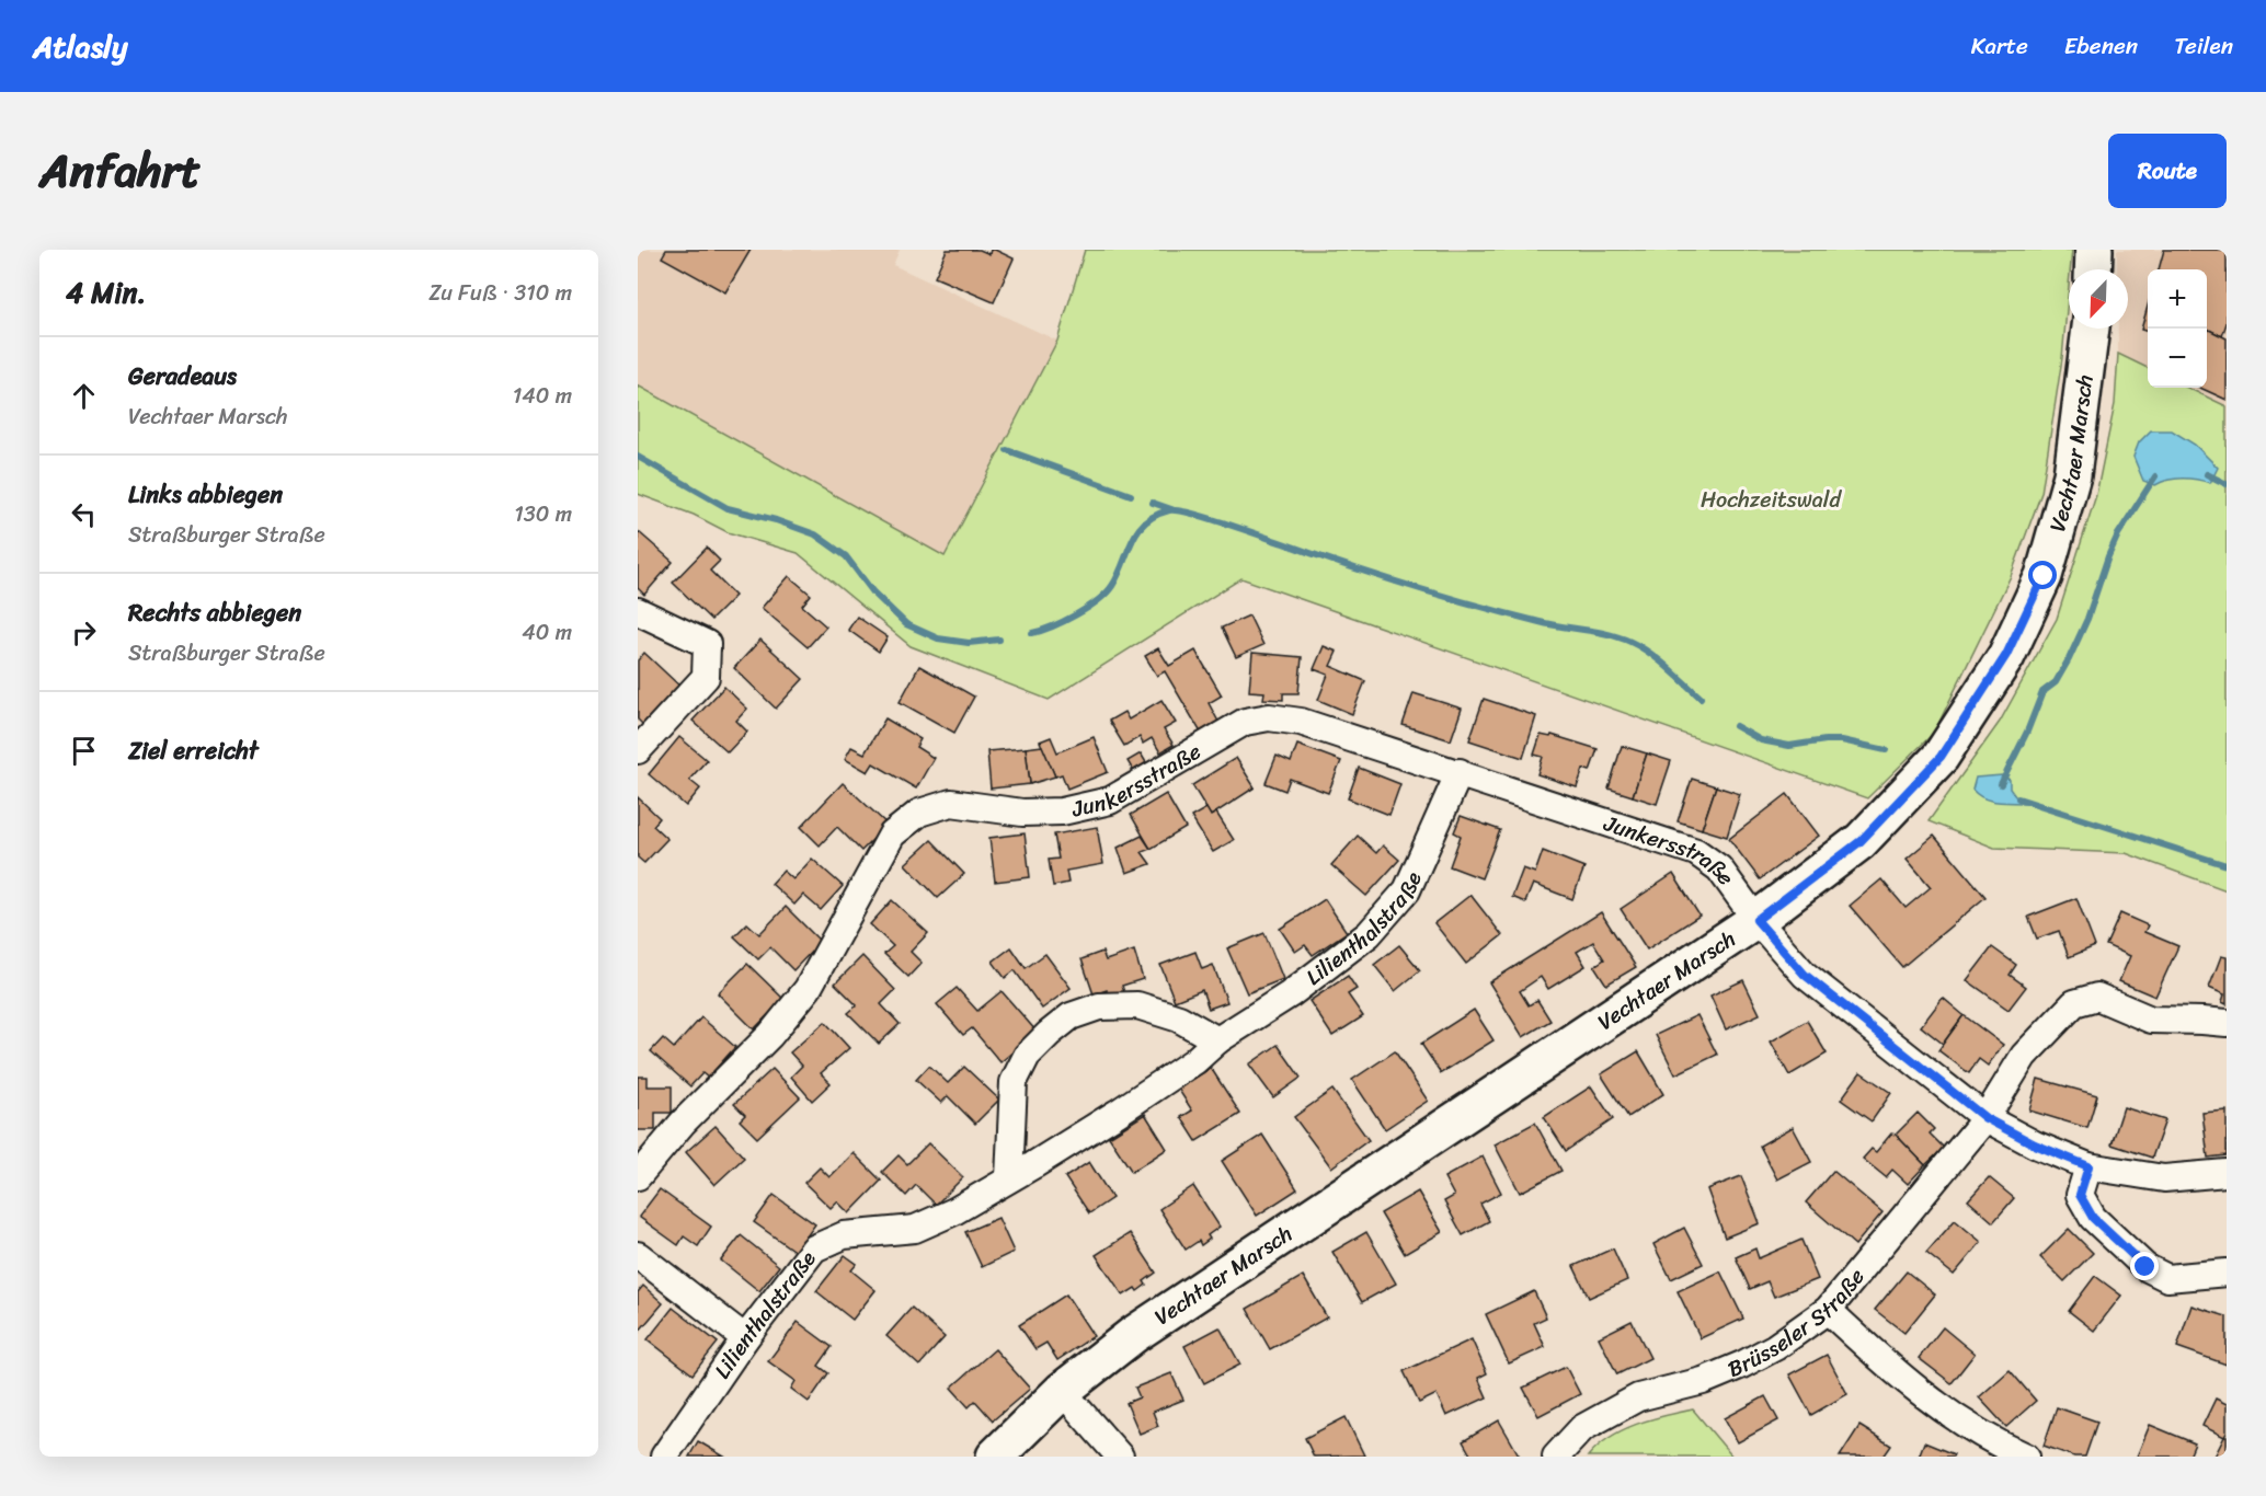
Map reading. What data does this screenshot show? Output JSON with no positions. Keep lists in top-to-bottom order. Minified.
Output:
{"streets":{"street":["Vechtaer Marsch","Junkersstraße","Lilienthalstraße","Brüsseler Straße"]},"crossings":[["Vechtaer Marsch","Junkersstraße"],["Junkersstraße","Lilienthalstraße"],["Junkersstraße","Brüsseler Straße"]],"parks":["Hochzeitswald"],"north":"bottom left","page":{"header":"Atlasly","nav":["Karte","Ebenen","Teilen"],"title":"Anfahrt","buttons":"Route","heading":["4 Min.","Zu Fuß · 310 m"],"map_buttons":["+","−"],"list":[["Geradeaus","Vechtaer Marsch","140 m"],["Links abbiegen","Straßburger Straße","130 m"],["Rechts abbiegen","Straßburger Straße","40 m"],"Ziel erreicht"]}}
